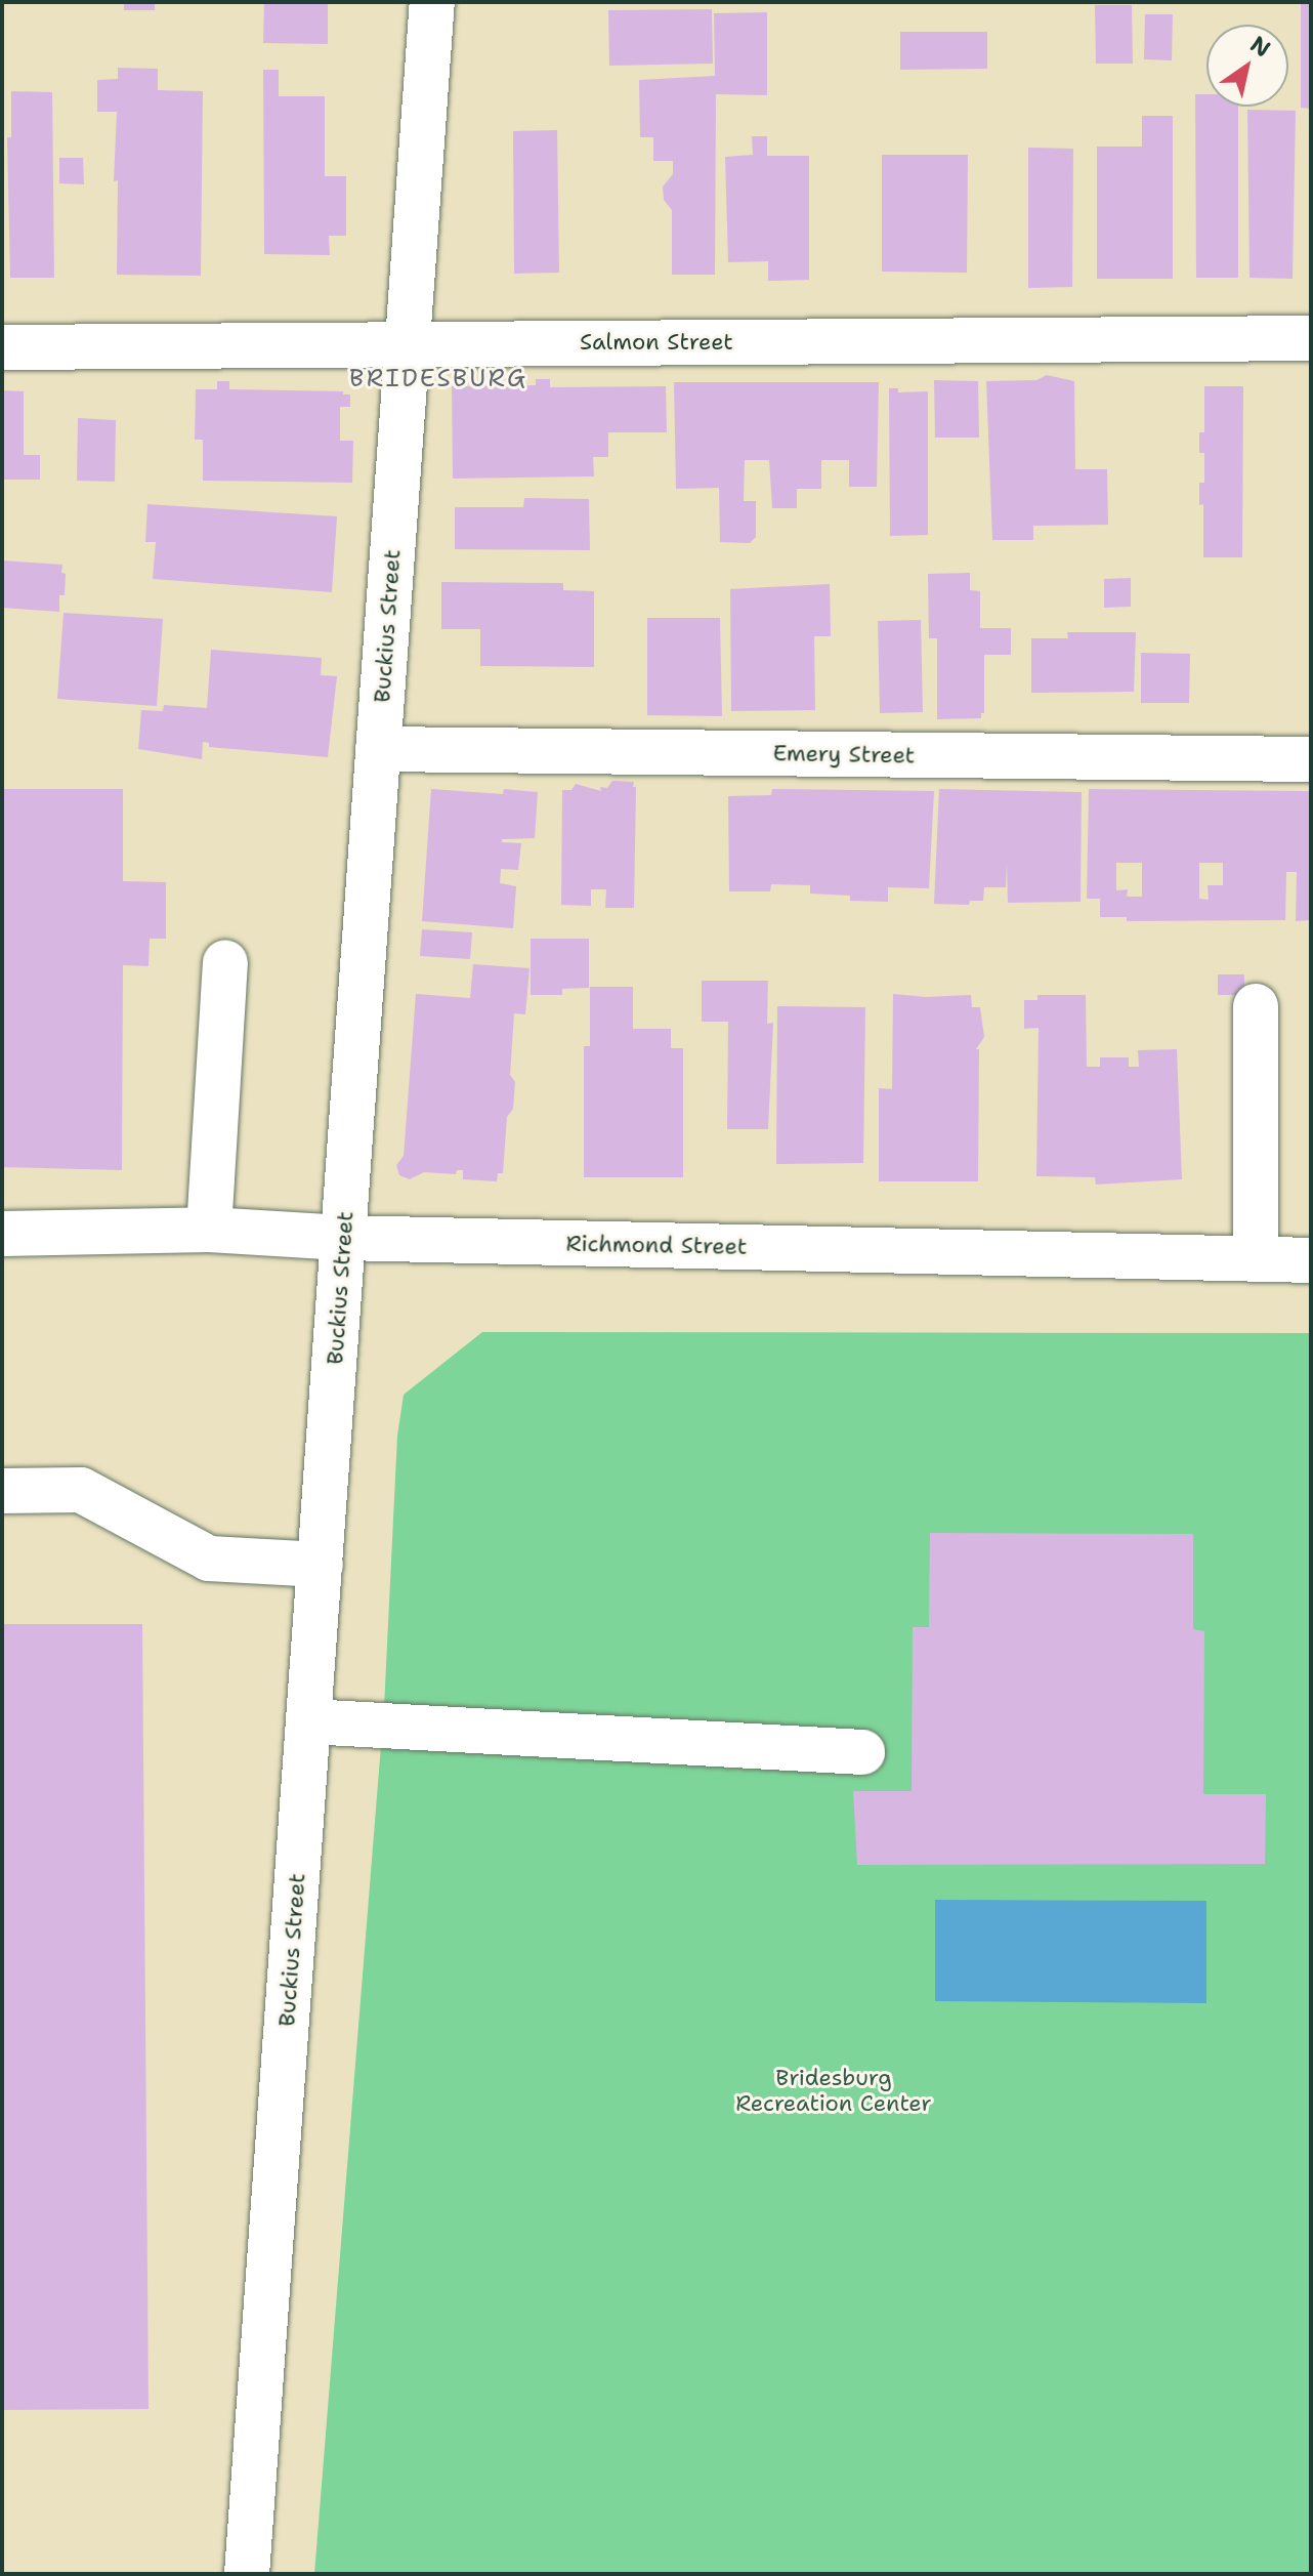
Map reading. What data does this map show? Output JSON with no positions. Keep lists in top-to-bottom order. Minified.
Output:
{"streets":{"street":["Salmon Street","Buckius Street","Emery Street","Richmond Street"]},"crossings":[["Salmon Street","Buckius Street"],["Buckius Street","Emery Street"],["Buckius Street","Richmond Street"]],"districts":["BRIDESBURG"],"parks":["Bridesburg Recreation Center"],"north":"top right"}
